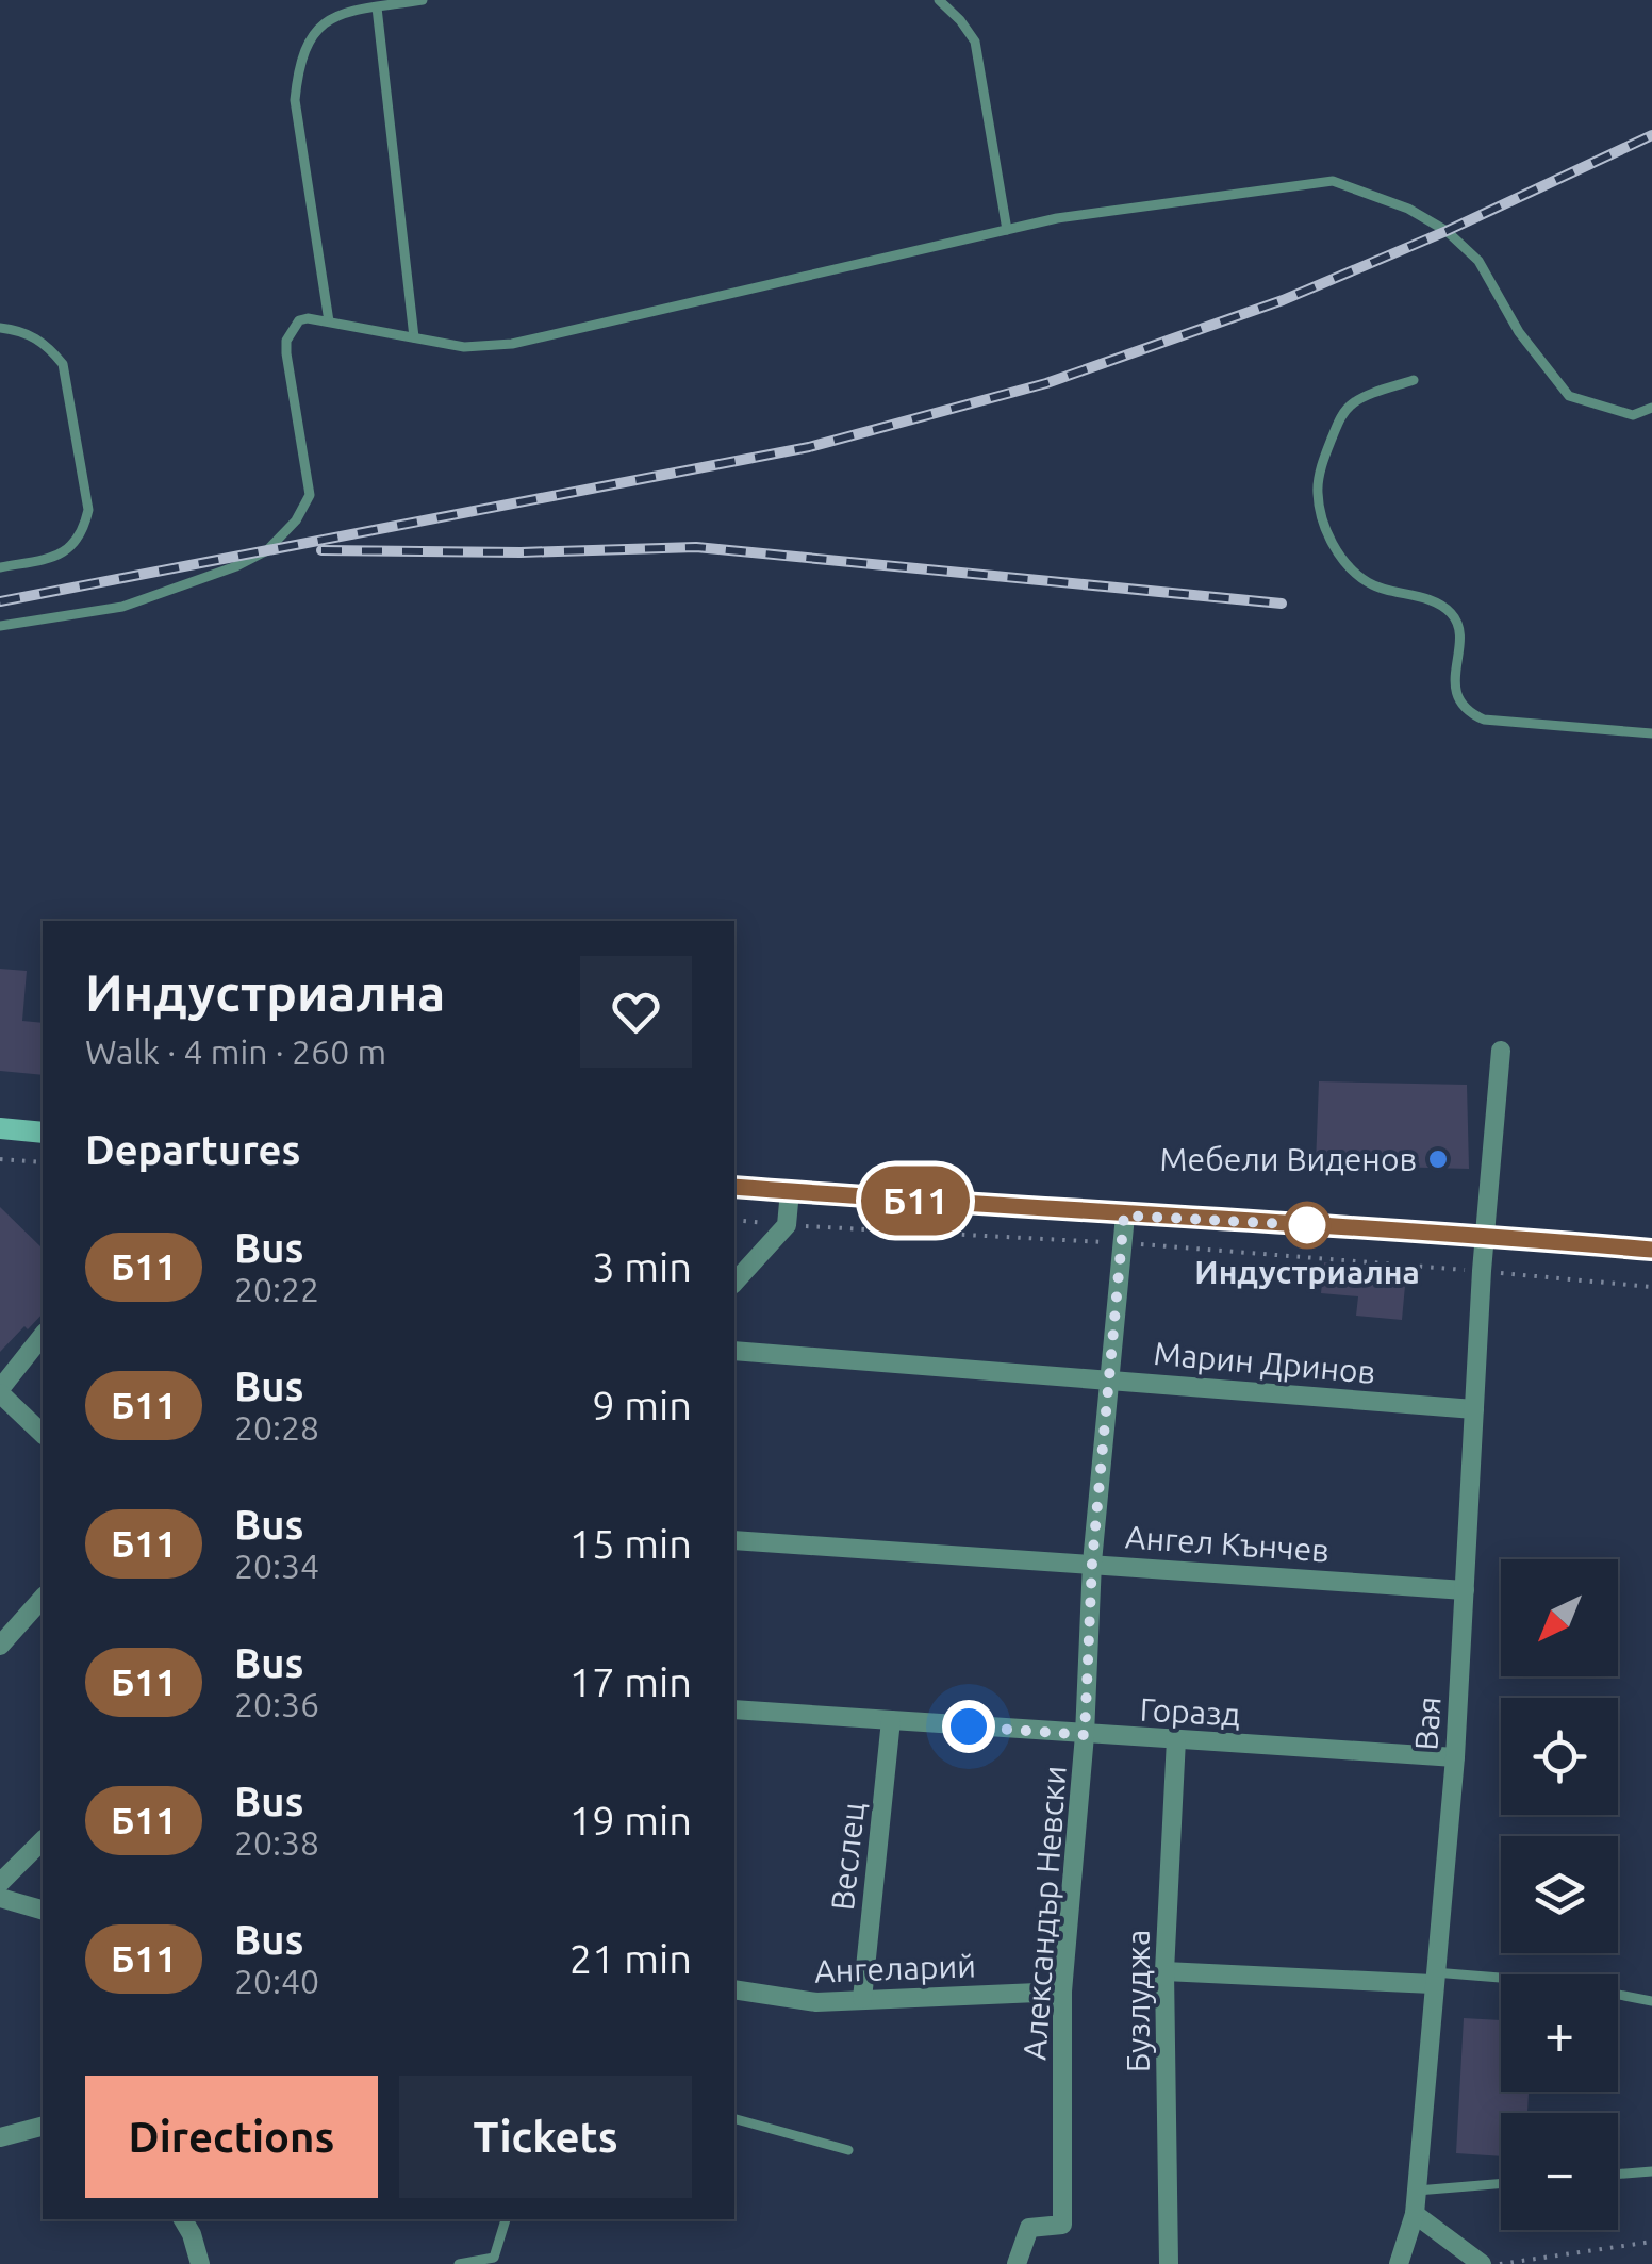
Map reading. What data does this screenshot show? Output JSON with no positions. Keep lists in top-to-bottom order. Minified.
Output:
{"streets":{"street":["Марин Дринов","Ангел Кънчев","Горазд","Вая","Веслец","Александър Невски","Ангеларий","Бузлуджа"]},"crossings":[["Марин Дринов","Вая"],["Марин Дринов","Александър Невски"],["Ангел Кънчев","Вая"],["Ангел Кънчев","Александър Невски"],["Горазд","Вая"],["Горазд","Веслец"],["Горазд","Александър Невски"],["Горазд","Бузлуджа"],["Веслец","Ангеларий"],["Александър Невски","Ангеларий"]],"places":["Мебели Виденов","Индустриална"],"lines":["bus line Б11"],"north":"bottom left","page":{"on_map":"Б11","heading":[["Индустриална","Walk · 4 min · 260 m"],"Departures"],"list":[{"mark":"Б11","name":"Bus","note":"20:22","value":"3 min"},{"mark":"Б11","name":"Bus","note":"20:28","value":"9 min"},{"mark":"Б11","name":"Bus","note":"20:34","value":"15 min"},{"mark":"Б11","name":"Bus","note":"20:36","value":"17 min"},{"mark":"Б11","name":"Bus","note":"20:38","value":"19 min"},{"mark":"Б11","name":"Bus","note":"20:40","value":"21 min"}],"map_buttons":["+","−"],"buttons":["Directions","Tickets"]}}
